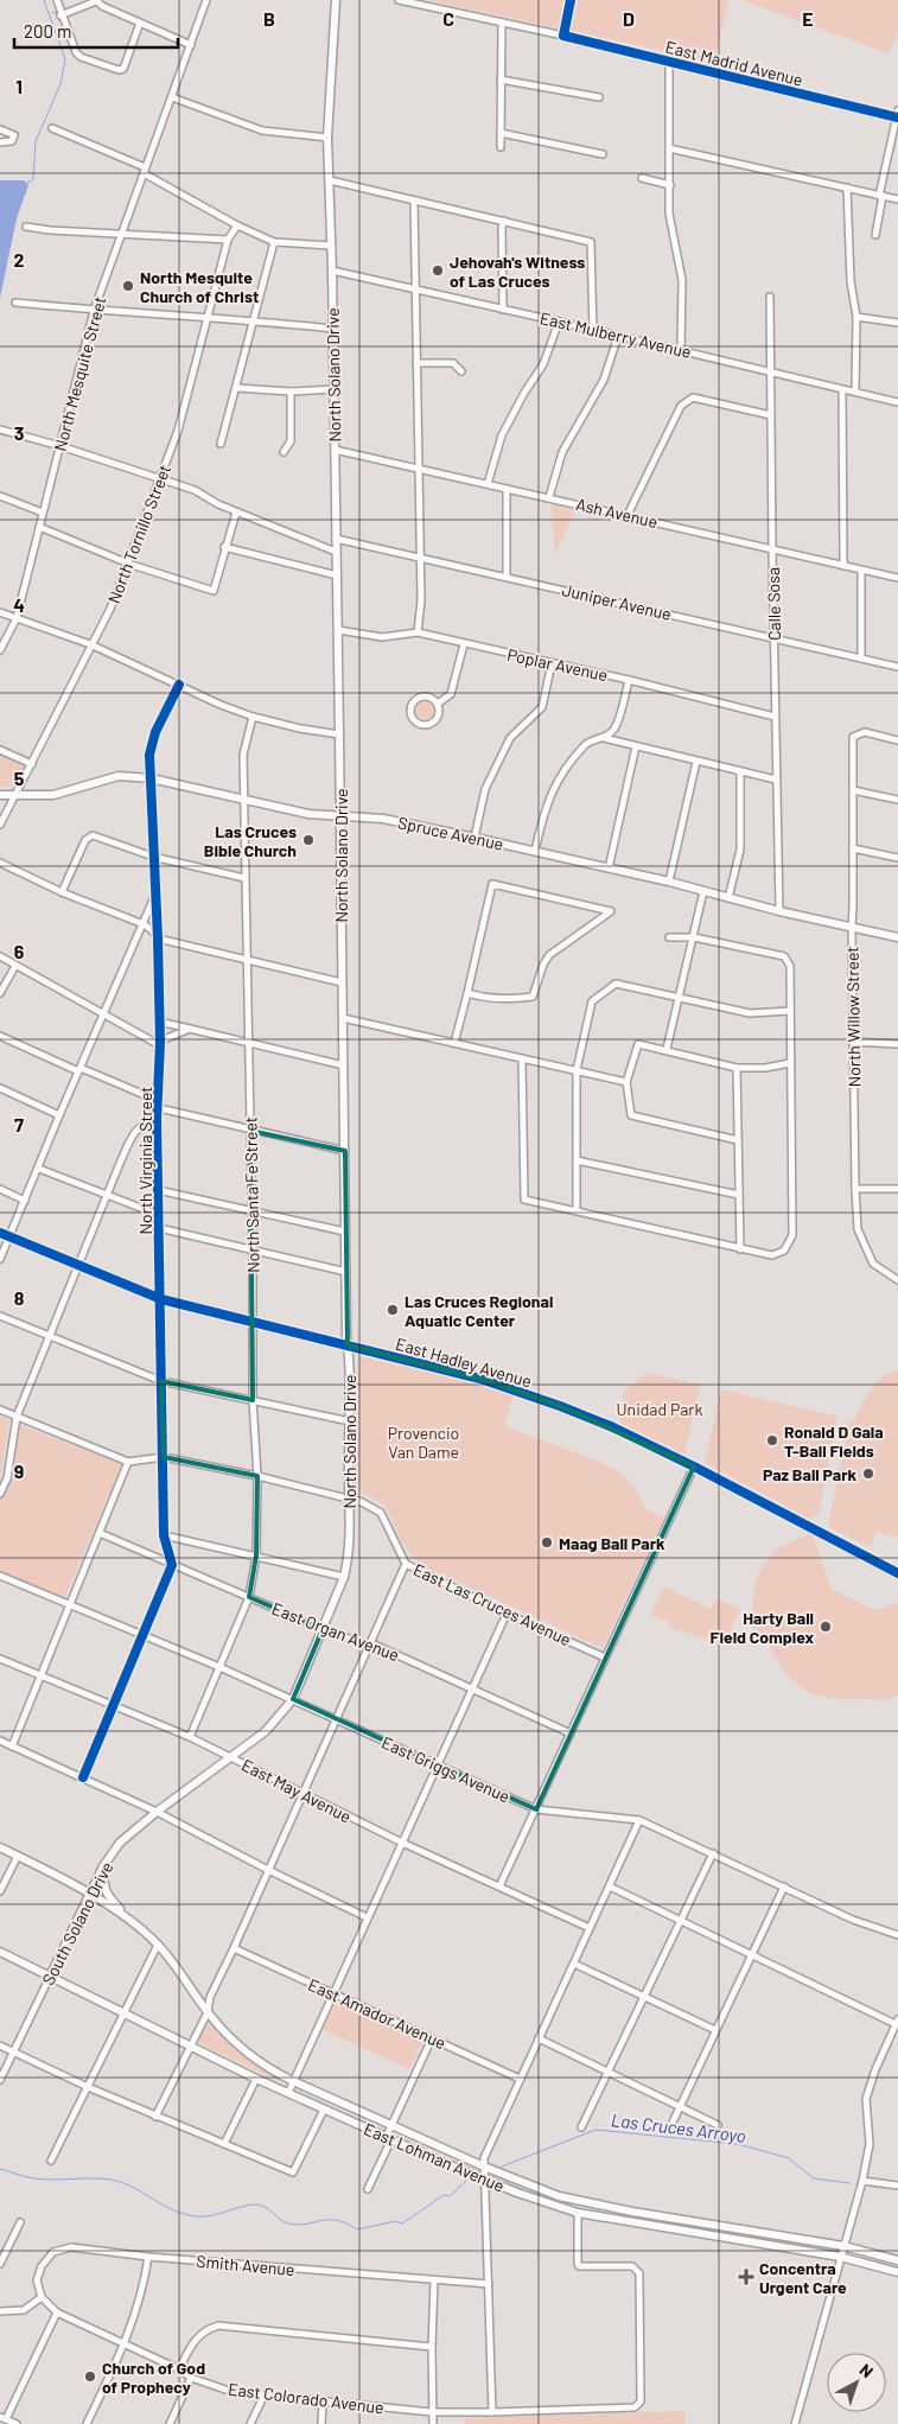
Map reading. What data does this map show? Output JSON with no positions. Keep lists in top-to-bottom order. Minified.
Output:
{"streets":{"main road":["North Solano Drive","Spruce Avenue","South Solano Drive","East Lohman Avenue"],"street":["East Madrid Avenue","East Mulberry Avenue","North Mesquite Street","Ash Avenue","North Tornillo Street","Juniper Avenue","Calle Sosa","Poplar Avenue","North Willow Street","North Virginia Street","North Santa Fe Street","East Hadley Avenue","East Las Cruces Avenue","East Organ Avenue","East Griggs Avenue","East May Avenue","East Amador Avenue","Smith Avenue","East Colorado Avenue"]},"crossings":[["East Mulberry Avenue","North Solano Drive"],["East Mulberry Avenue","Calle Sosa"],["North Solano Drive","Ash Avenue"],["North Solano Drive","Juniper Avenue"],["North Solano Drive","Poplar Avenue"],["North Solano Drive","Spruce Avenue"],["North Solano Drive","East Hadley Avenue"],["North Solano Drive","East Las Cruces Avenue"],["North Solano Drive","East Organ Avenue"],["North Solano Drive","East Griggs Avenue"],["North Solano Drive","South Solano Drive"],["Ash Avenue","Calle Sosa"],["North Tornillo Street","Spruce Avenue"],["Juniper Avenue","Calle Sosa"],["Calle Sosa","Poplar Avenue"],["Calle Sosa","Spruce Avenue"],["Spruce Avenue","North Willow Street"],["Spruce Avenue","North Virginia Street"],["Spruce Avenue","North Santa Fe Street"],["North Virginia Street","East Hadley Avenue"],["North Virginia Street","East Las Cruces Avenue"],["North Virginia Street","East Organ Avenue"],["North Santa Fe Street","East Hadley Avenue"],["North Santa Fe Street","East Las Cruces Avenue"],["North Santa Fe Street","East Organ Avenue"],["North Santa Fe Street","East Griggs Avenue"],["North Santa Fe Street","East May Avenue"],["East Griggs Avenue","South Solano Drive"],["East May Avenue","South Solano Drive"],["South Solano Drive","East Lohman Avenue"],["East Lohman Avenue","East Colorado Avenue"],["Smith Avenue","East Colorado Avenue"]],"water":["Las Cruces Arroyo"],"parks":["Unidad Park","Provencio Van Dame"],"places":{"other":["Jehovah's Witness of Las Cruces","North Mesquite Church of Christ","Las Cruces Bible Church","Las Cruces Regional Aquatic Center","Ronald D Gala T-Ball Fields","Paz Ball Park","Maag Ball Park","Harty Ball Field Complex","Church of God of Prophecy"],"health":["Concentra Urgent Care"]},"scale_bar":"200 m","north":"top right","grid":{"columns":["B","C","D","E"],"rows":["1","2","3","4","5","6","7","8","9"]}}
